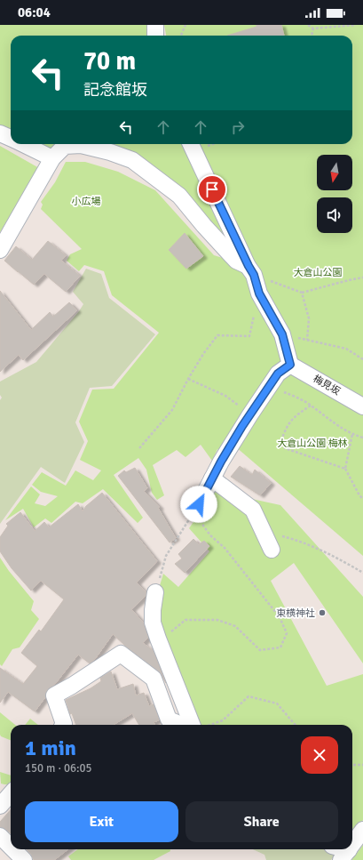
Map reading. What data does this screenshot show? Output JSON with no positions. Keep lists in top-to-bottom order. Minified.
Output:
{"streets":{"street":["梅見坂"]},"parks":["小広場","大倉山公園","大倉山公園 梅林"],"places":["東横神社"],"north":"bottom","page":{"status":"06:04","turn":["70 m","記念館坂"],"heading":["1 min","150 m · 06:05"],"buttons":["Exit","Share"]}}
